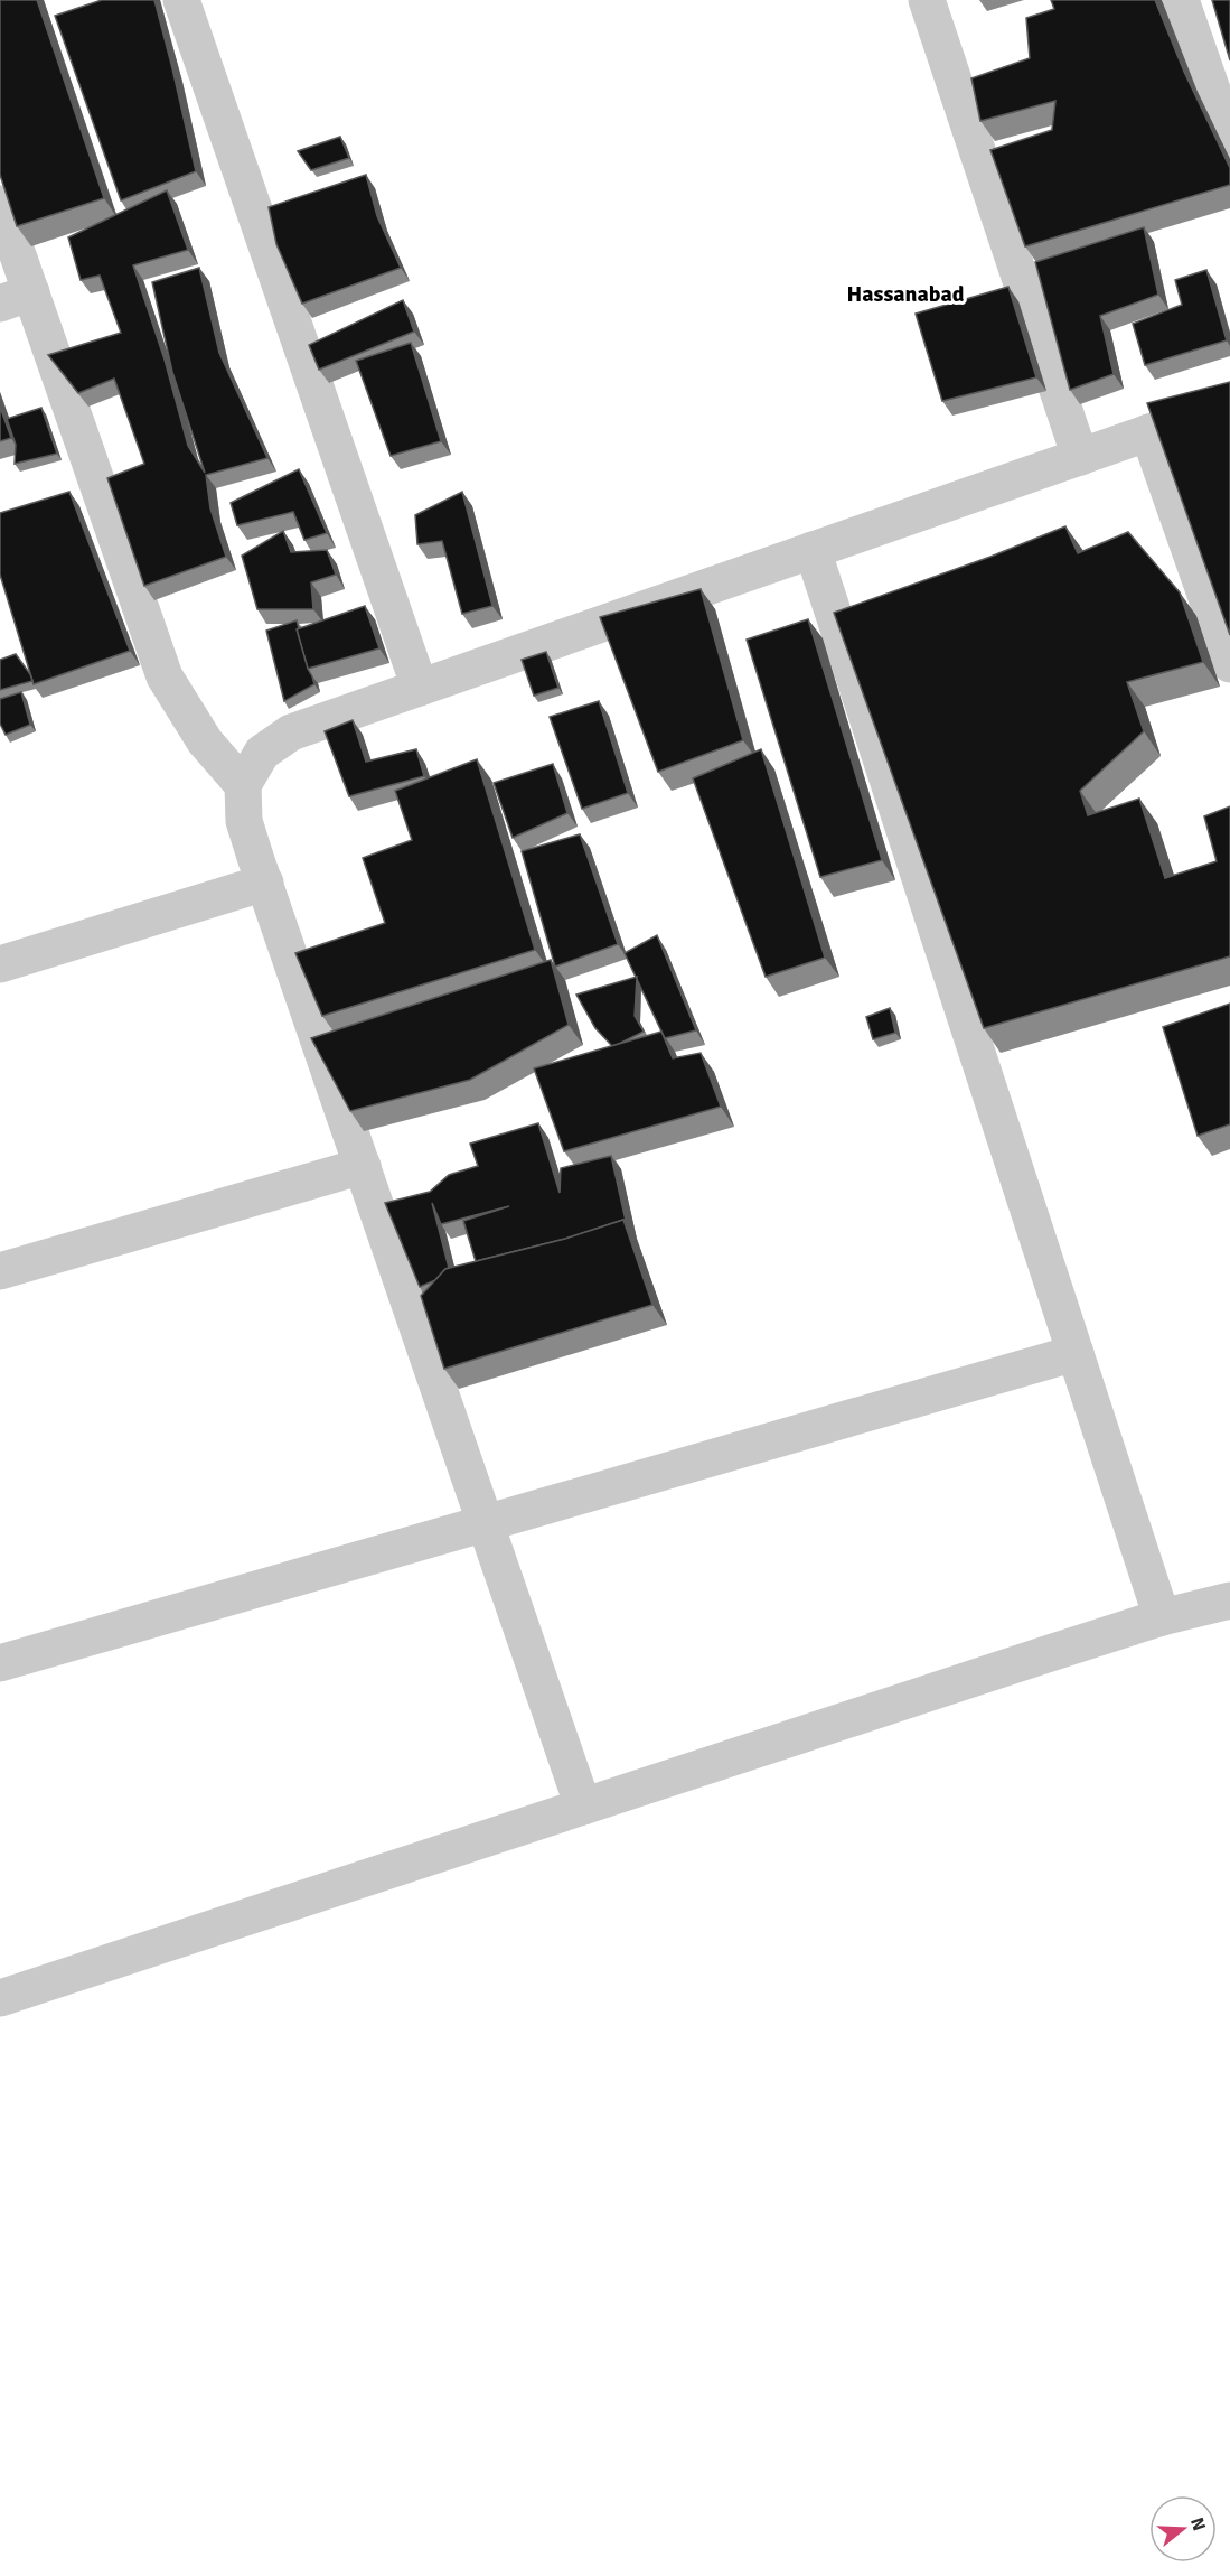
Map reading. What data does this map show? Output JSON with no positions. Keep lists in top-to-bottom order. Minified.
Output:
{"districts":["Hassanabad"],"north":"right"}
